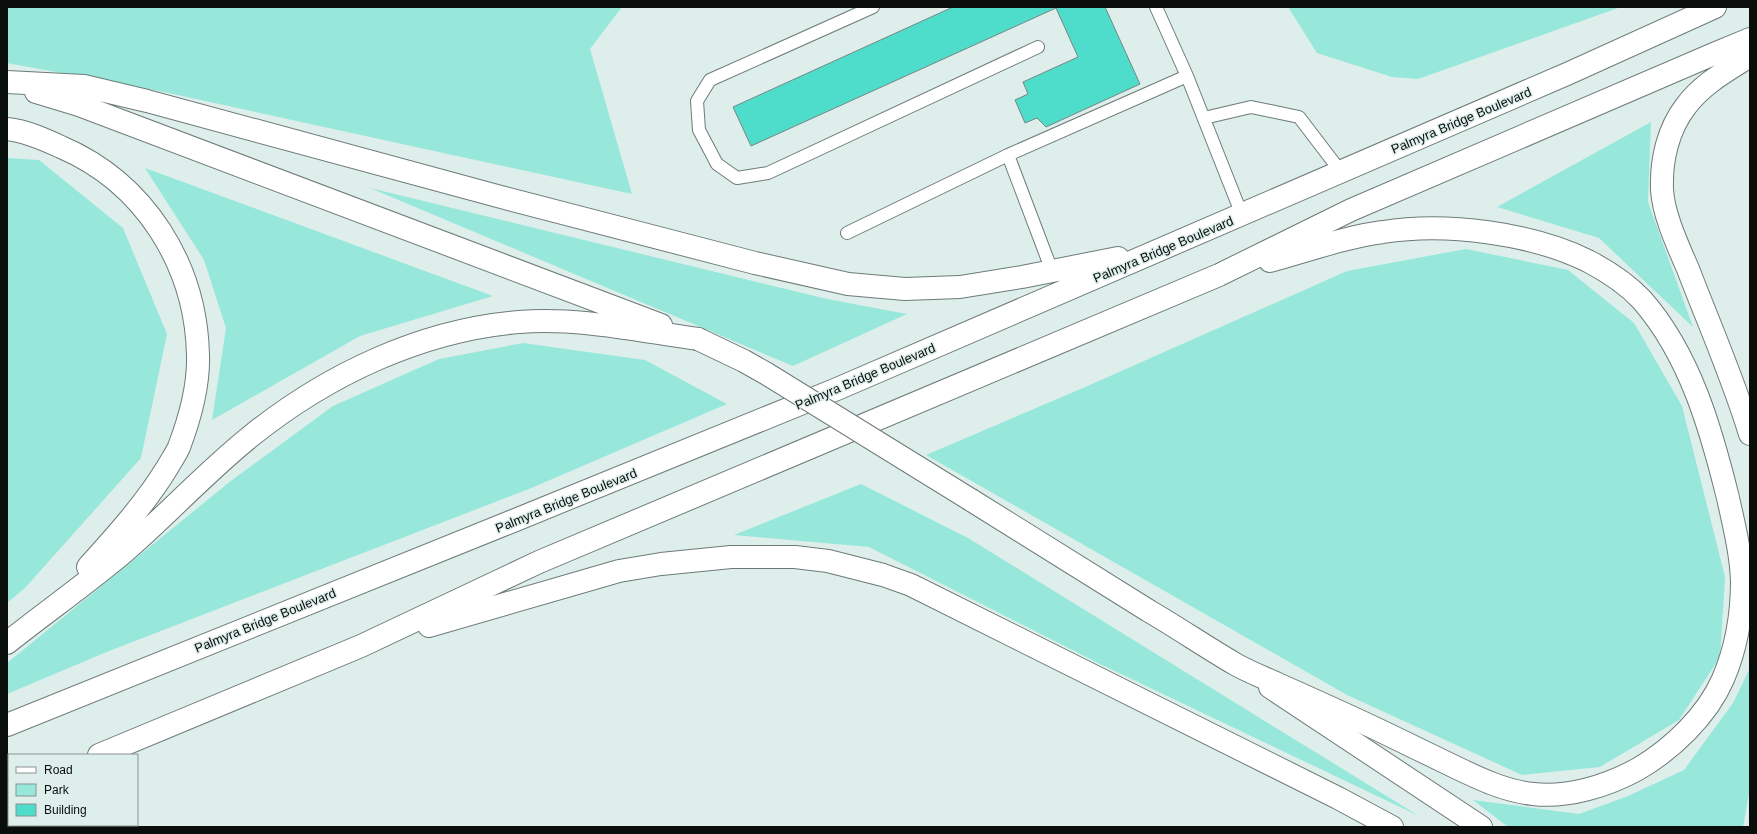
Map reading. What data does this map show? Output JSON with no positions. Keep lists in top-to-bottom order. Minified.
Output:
{"streets":{"main road":["Palmyra Bridge Boulevard"]},"legend":["Road","Park","Building"]}
